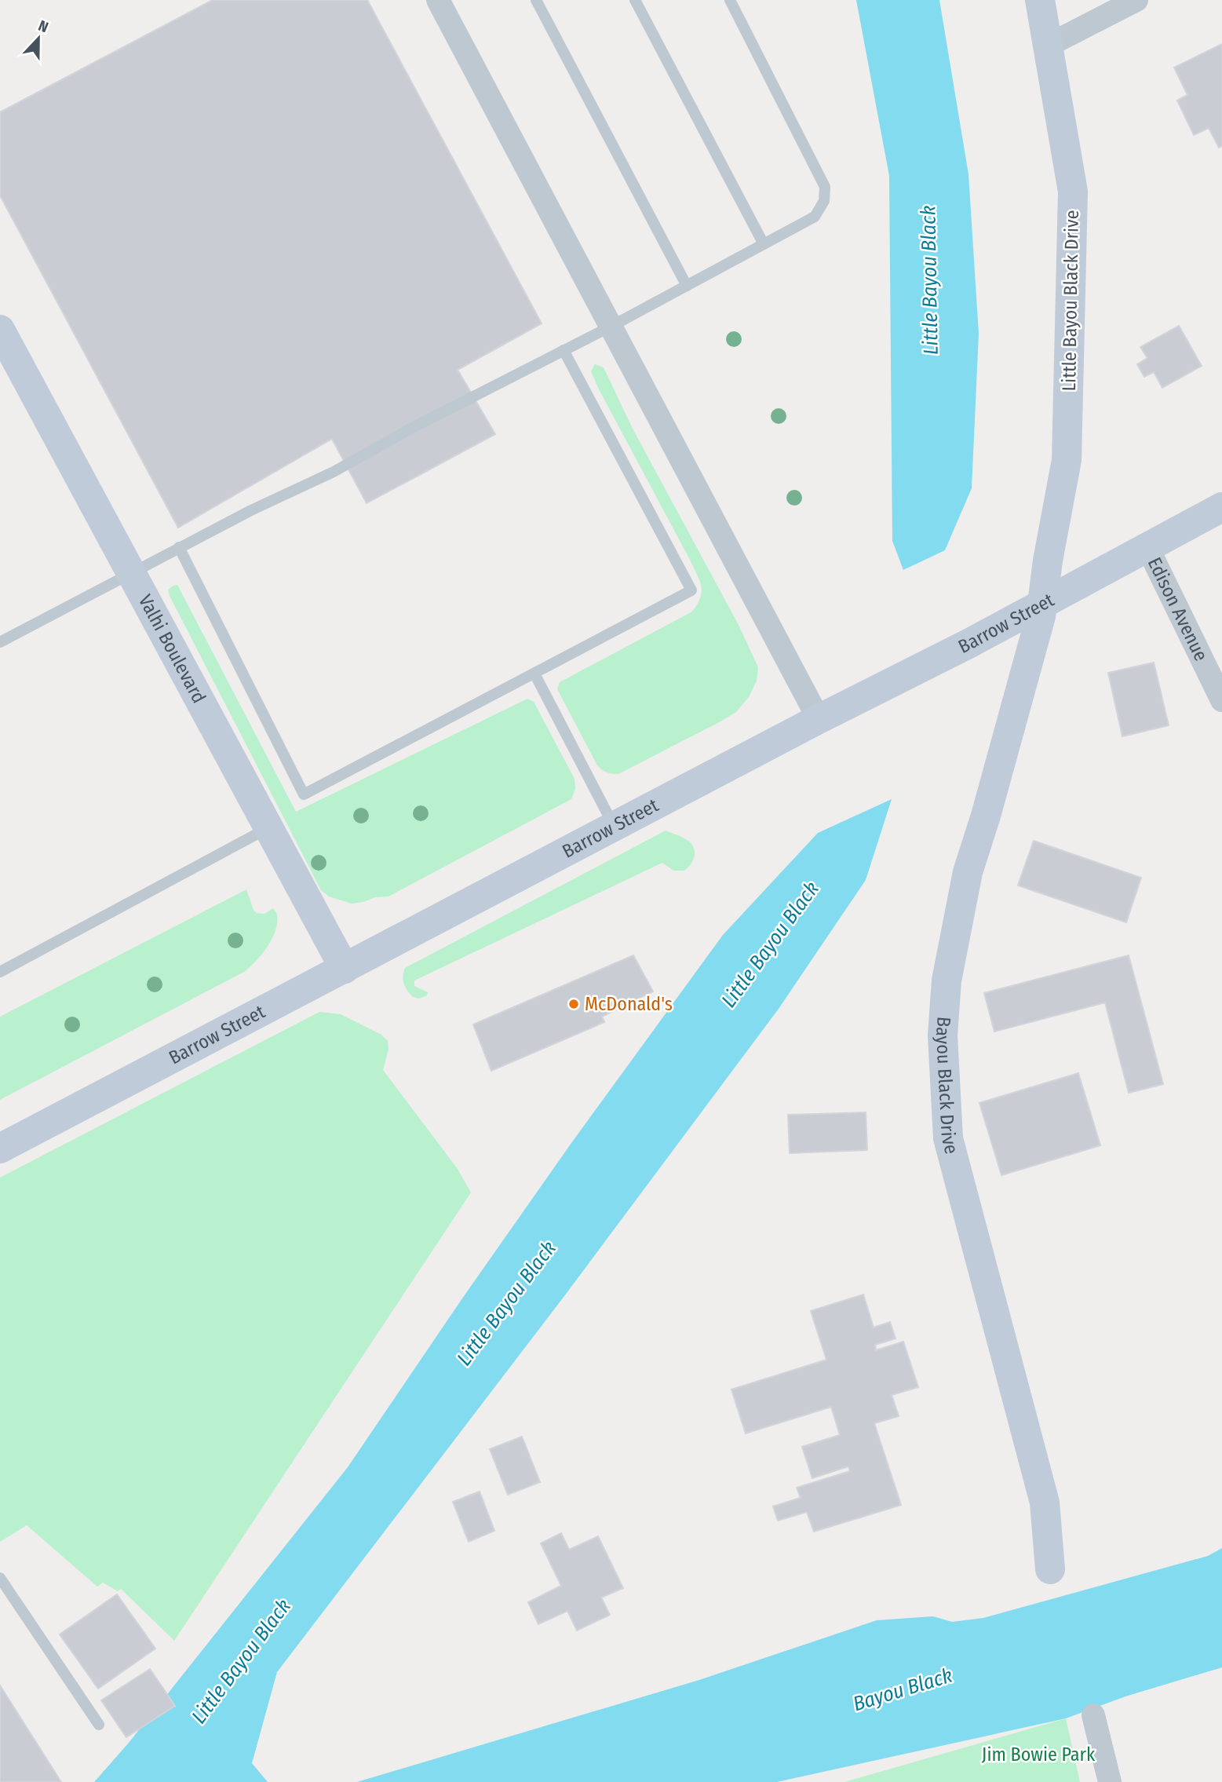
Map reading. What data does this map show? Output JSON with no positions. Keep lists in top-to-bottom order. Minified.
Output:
{"streets":{"main road":["Little Bayou Black Drive","Barrow Street","Valhi Boulevard","Bayou Black Drive"],"street":["Edison Avenue"]},"crossings":[["Little Bayou Black Drive","Barrow Street"],["Little Bayou Black Drive","Bayou Black Drive"],["Edison Avenue","Barrow Street"],["Barrow Street","Valhi Boulevard"],["Barrow Street","Bayou Black Drive"]],"water":["Little Bayou Black","Bayou Black"],"parks":["Jim Bowie Park"],"places":["McDonald's"],"north":"top"}
